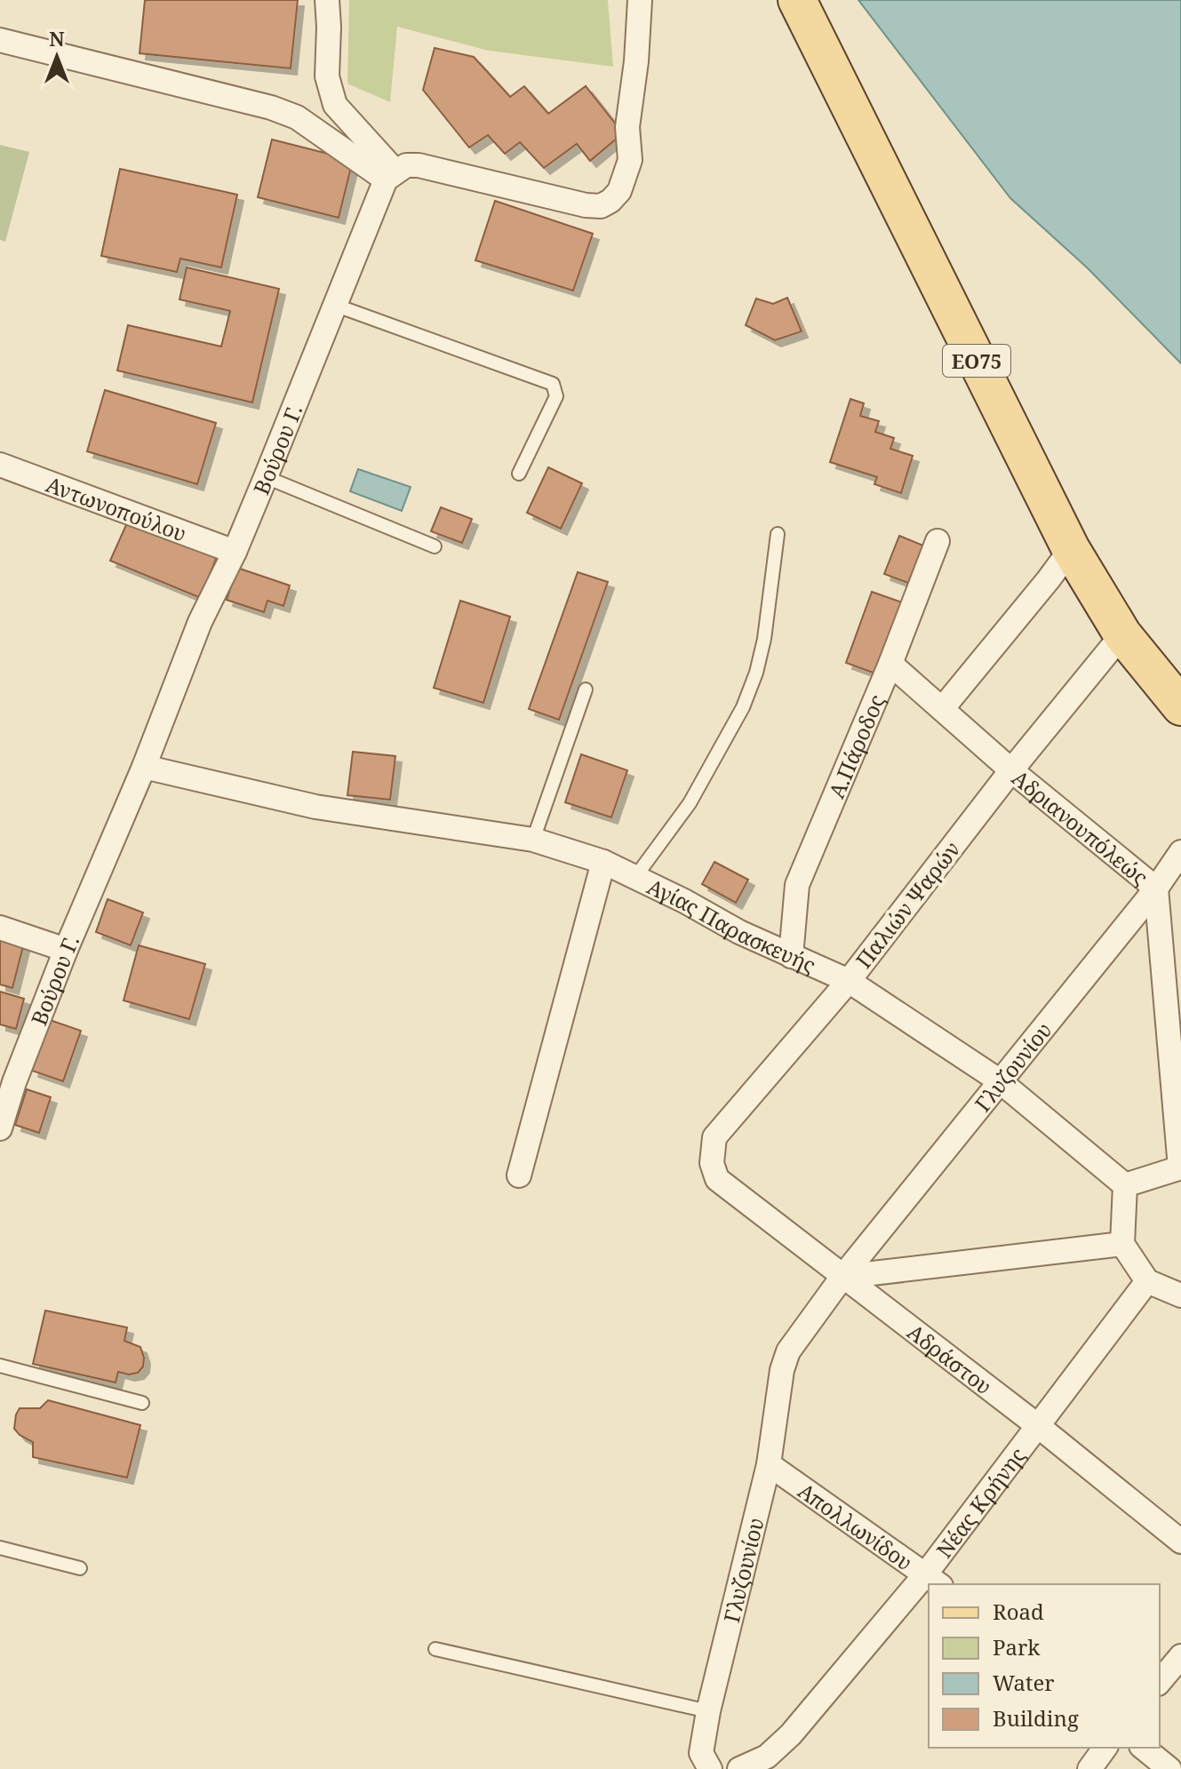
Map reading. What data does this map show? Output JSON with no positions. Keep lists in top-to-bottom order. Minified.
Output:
{"streets":{"main road":["ΕΟ75"],"street":["Βούρου Γ.","Αντωνοπούλου","Α.Πάροδος","Αδριανουπόλεώς","Παλιών Ψαρών","Αγίας Παρασκευής","Γλυζουνίου","Αδράστου","Νέας Κρήνης","Απολλωνίδου"]},"crossings":[["ΕΟ75","Παλιών Ψαρών"],["Βούρου Γ.","Αντωνοπούλου"],["Βούρου Γ.","Αγίας Παρασκευής"],["Α.Πάροδος","Αδριανουπόλεώς"],["Α.Πάροδος","Αγίας Παρασκευής"],["Αδριανουπόλεώς","Παλιών Ψαρών"],["Αδριανουπόλεώς","Γλυζουνίου"],["Παλιών Ψαρών","Αγίας Παρασκευής"],["Παλιών Ψαρών","Αδράστου"],["Αγίας Παρασκευής","Γλυζουνίου"],["Γλυζουνίου","Αδράστου"],["Γλυζουνίου","Απολλωνίδου"],["Αδράστου","Νέας Κρήνης"],["Νέας Κρήνης","Απολλωνίδου"]],"legend":["Road","Park","Water","Building"],"north":"top"}
